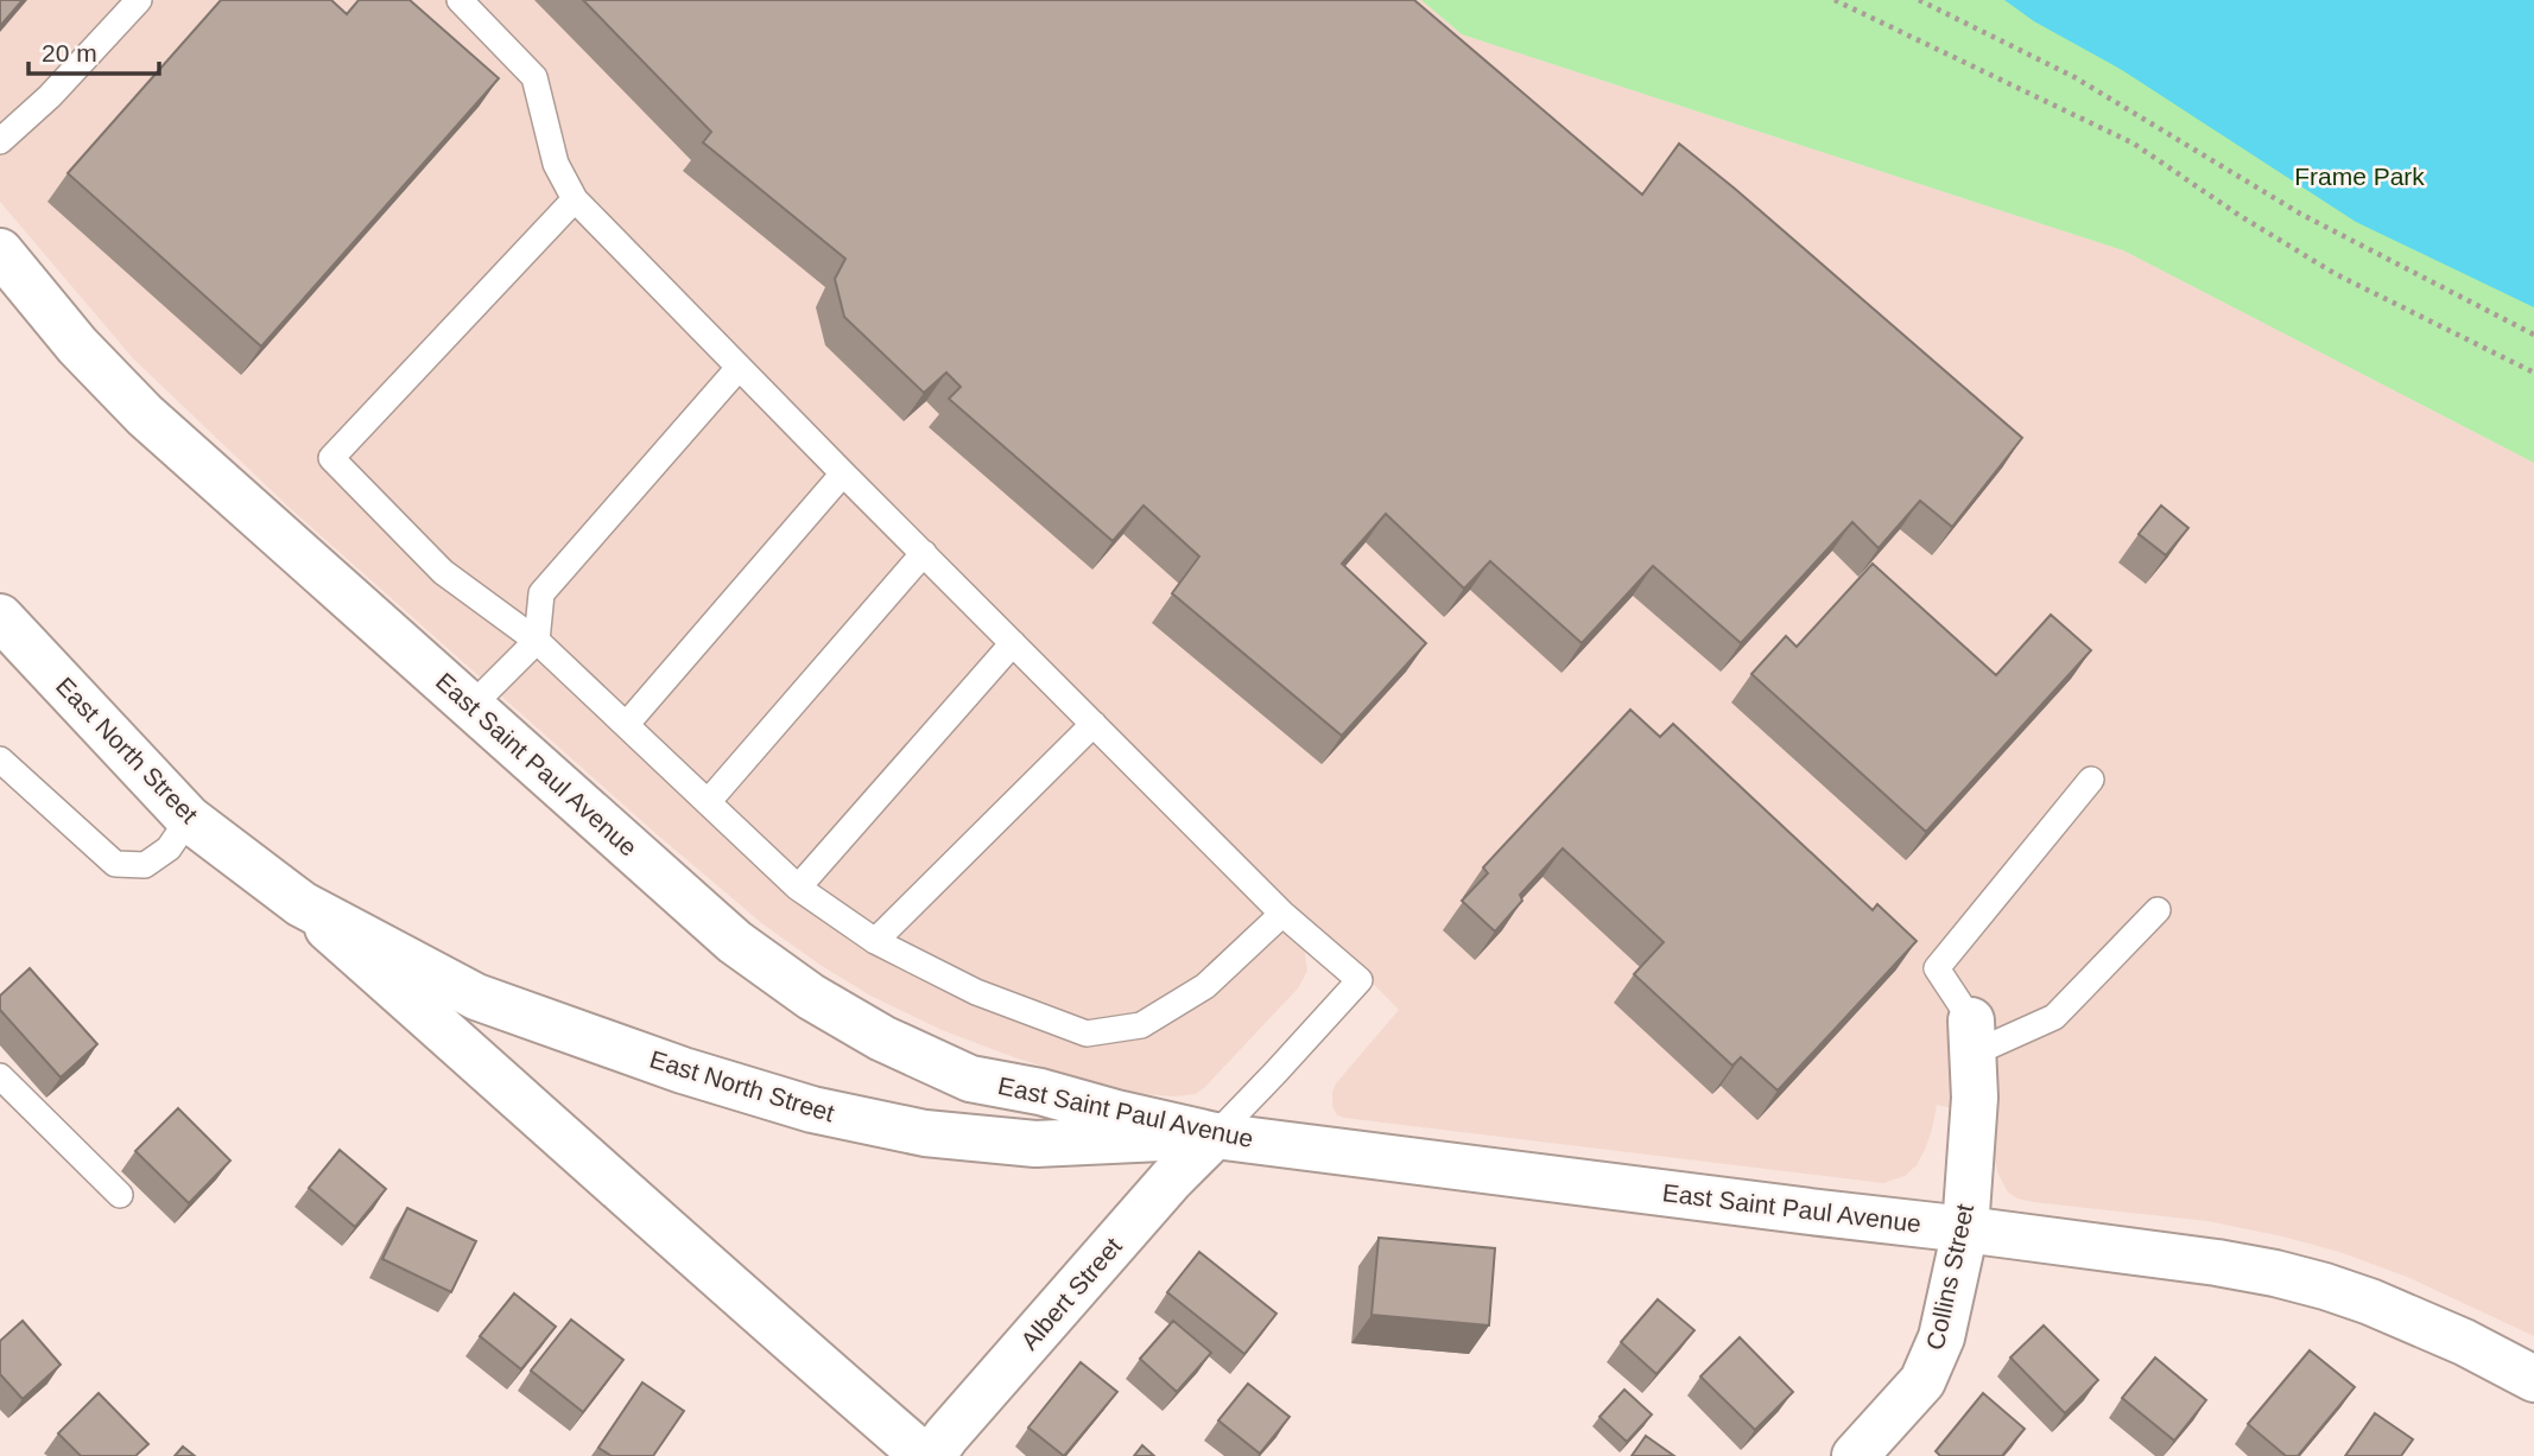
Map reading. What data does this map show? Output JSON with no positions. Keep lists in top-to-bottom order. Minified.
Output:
{"streets":{"main road":["East North Street","East Saint Paul Avenue","Collins Street","Albert Street"]},"crossings":[["East North Street","East Saint Paul Avenue"],["East North Street","Albert Street"],["East Saint Paul Avenue","Collins Street"],["East Saint Paul Avenue","Albert Street"]],"parks":["Frame Park"],"scale_bar":"20 m"}
